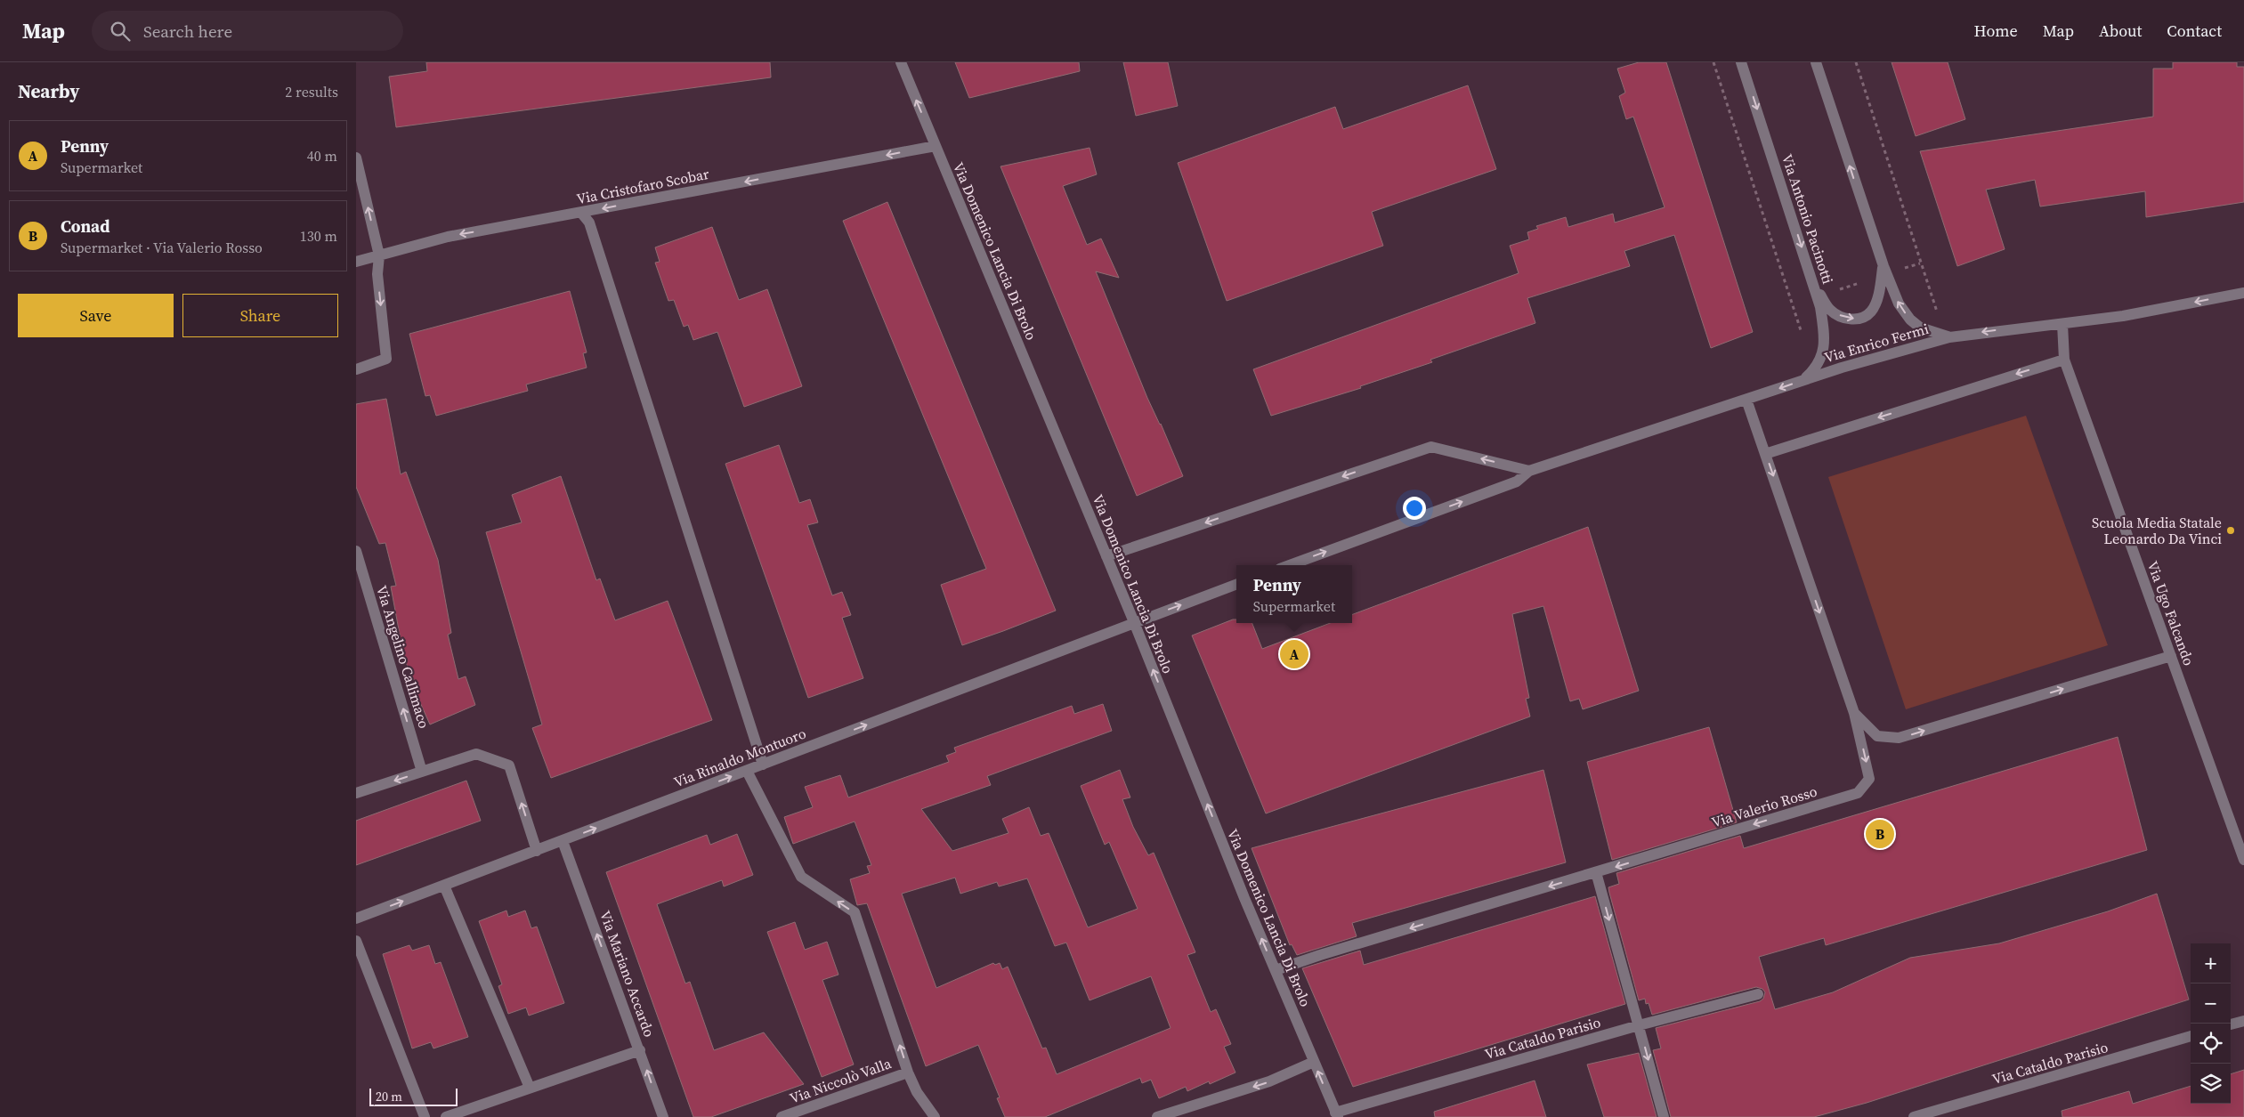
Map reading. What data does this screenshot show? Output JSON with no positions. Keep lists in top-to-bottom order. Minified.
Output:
{"streets":{"street":["Via Cristofaro Scobar","Via Antonio Pacinotti","Via Domenico Lancia Di Brolo","Via Enrico Fermi","Via Ugo Falcando","Via Angelino Callimaco","Via Rinaldo Montuoro","Via Valerio Rosso","Via Mariano Accardo","Via Cataldo Parisio","Via Niccolò Valla"]},"crossings":[["Via Cristofaro Scobar","Via Domenico Lancia Di Brolo"],["Via Antonio Pacinotti","Via Enrico Fermi"],["Via Domenico Lancia Di Brolo","Via Rinaldo Montuoro"],["Via Domenico Lancia Di Brolo","Via Cataldo Parisio"],["Via Enrico Fermi","Via Ugo Falcando"],["Via Rinaldo Montuoro","Via Mariano Accardo"]],"one_way":["Via Cristofaro Scobar","Via Domenico Lancia Di Brolo","Via Angelino Callimaco","Via Rinaldo Montuoro","Via Valerio Rosso","Via Mariano Accardo"],"places":["Scuola Media Statale Leonardo Da Vinci"],"scale_bar":"20 m","page":{"header":"Map","search":"Search here","nav":["Home","Map","About","Contact"],"heading":["Nearby","2 results"],"list":[{"mark":"A","name":"Penny","note":"Supermarket","value":"40 m"},{"mark":"B","name":"Conad","note":"Supermarket · Via Valerio Rosso","value":"130 m"}],"buttons":["Save","Share"],"popup":["Penny","Supermarket"],"pins":["A","B"],"map_buttons":["+","−"],"scale":"20 m"}}
